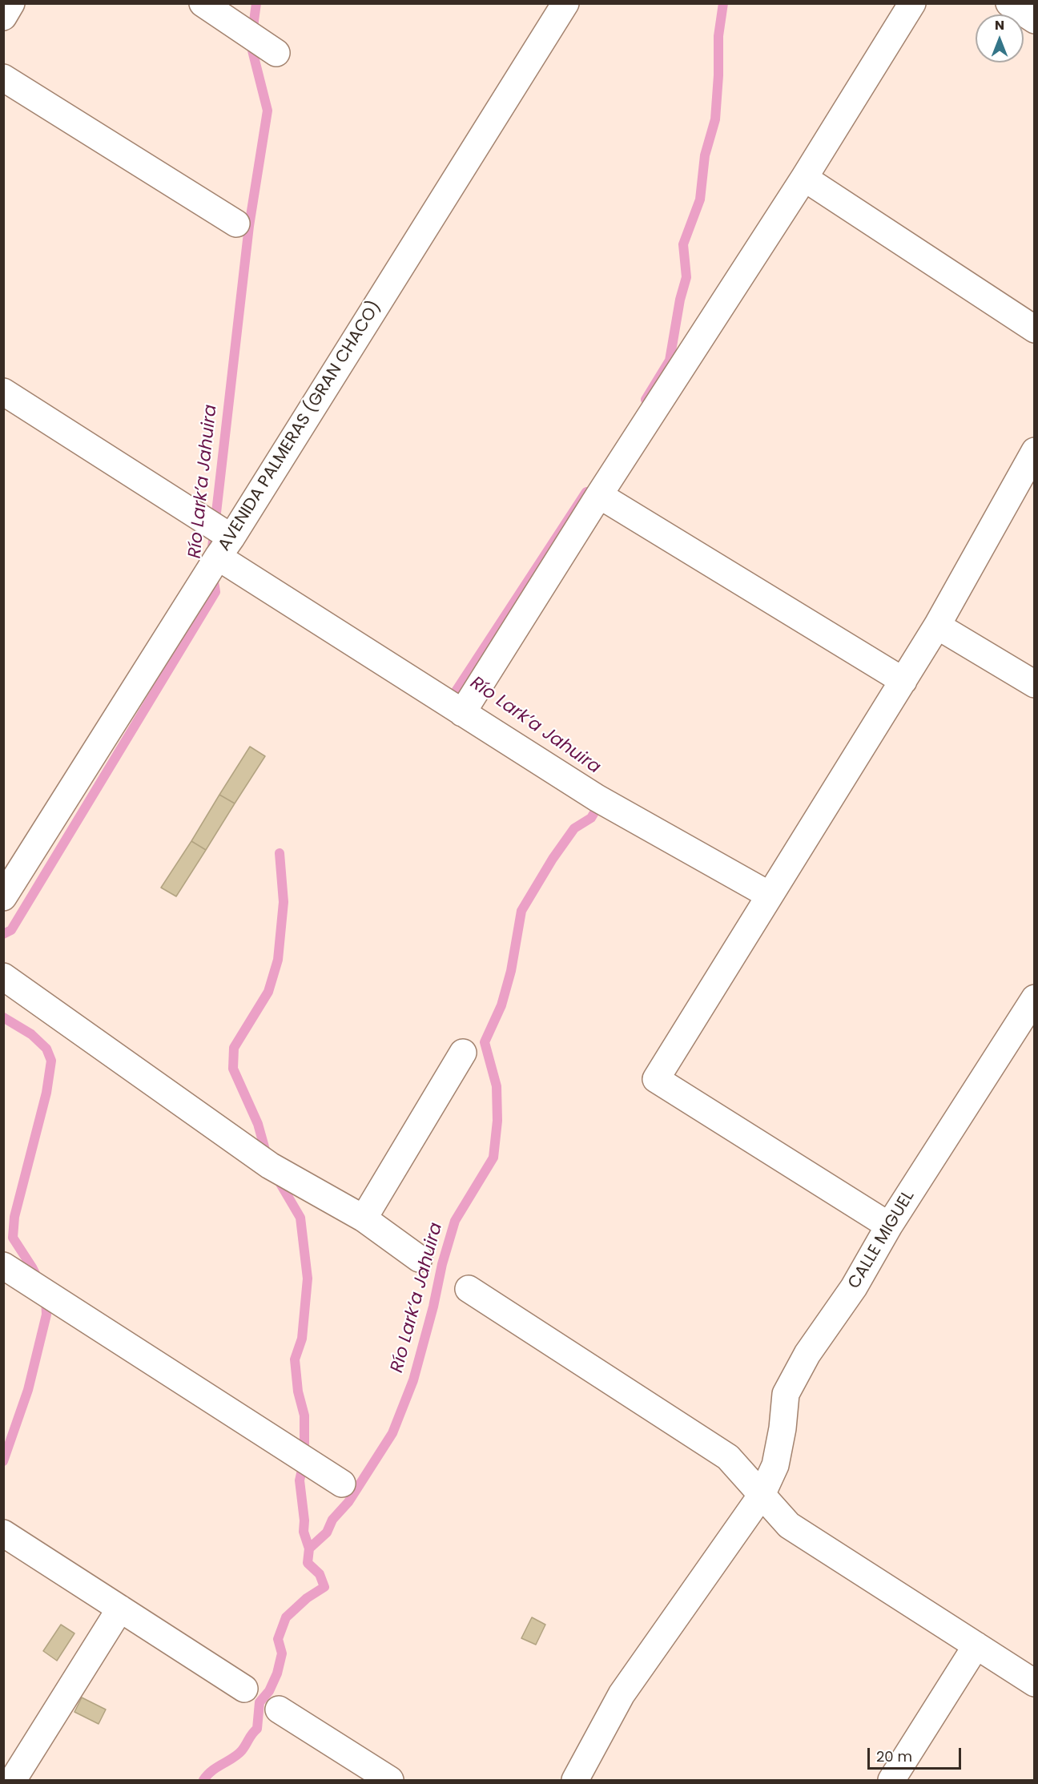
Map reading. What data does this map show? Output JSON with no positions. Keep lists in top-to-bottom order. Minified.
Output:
{"streets":{"street":["AVENIDA PALMERAS (GRAN CHACO)","CALLE MIGUEL"]},"water":["Río Lark’a Jahuira"],"scale_bar":"20 m","north":"top"}
